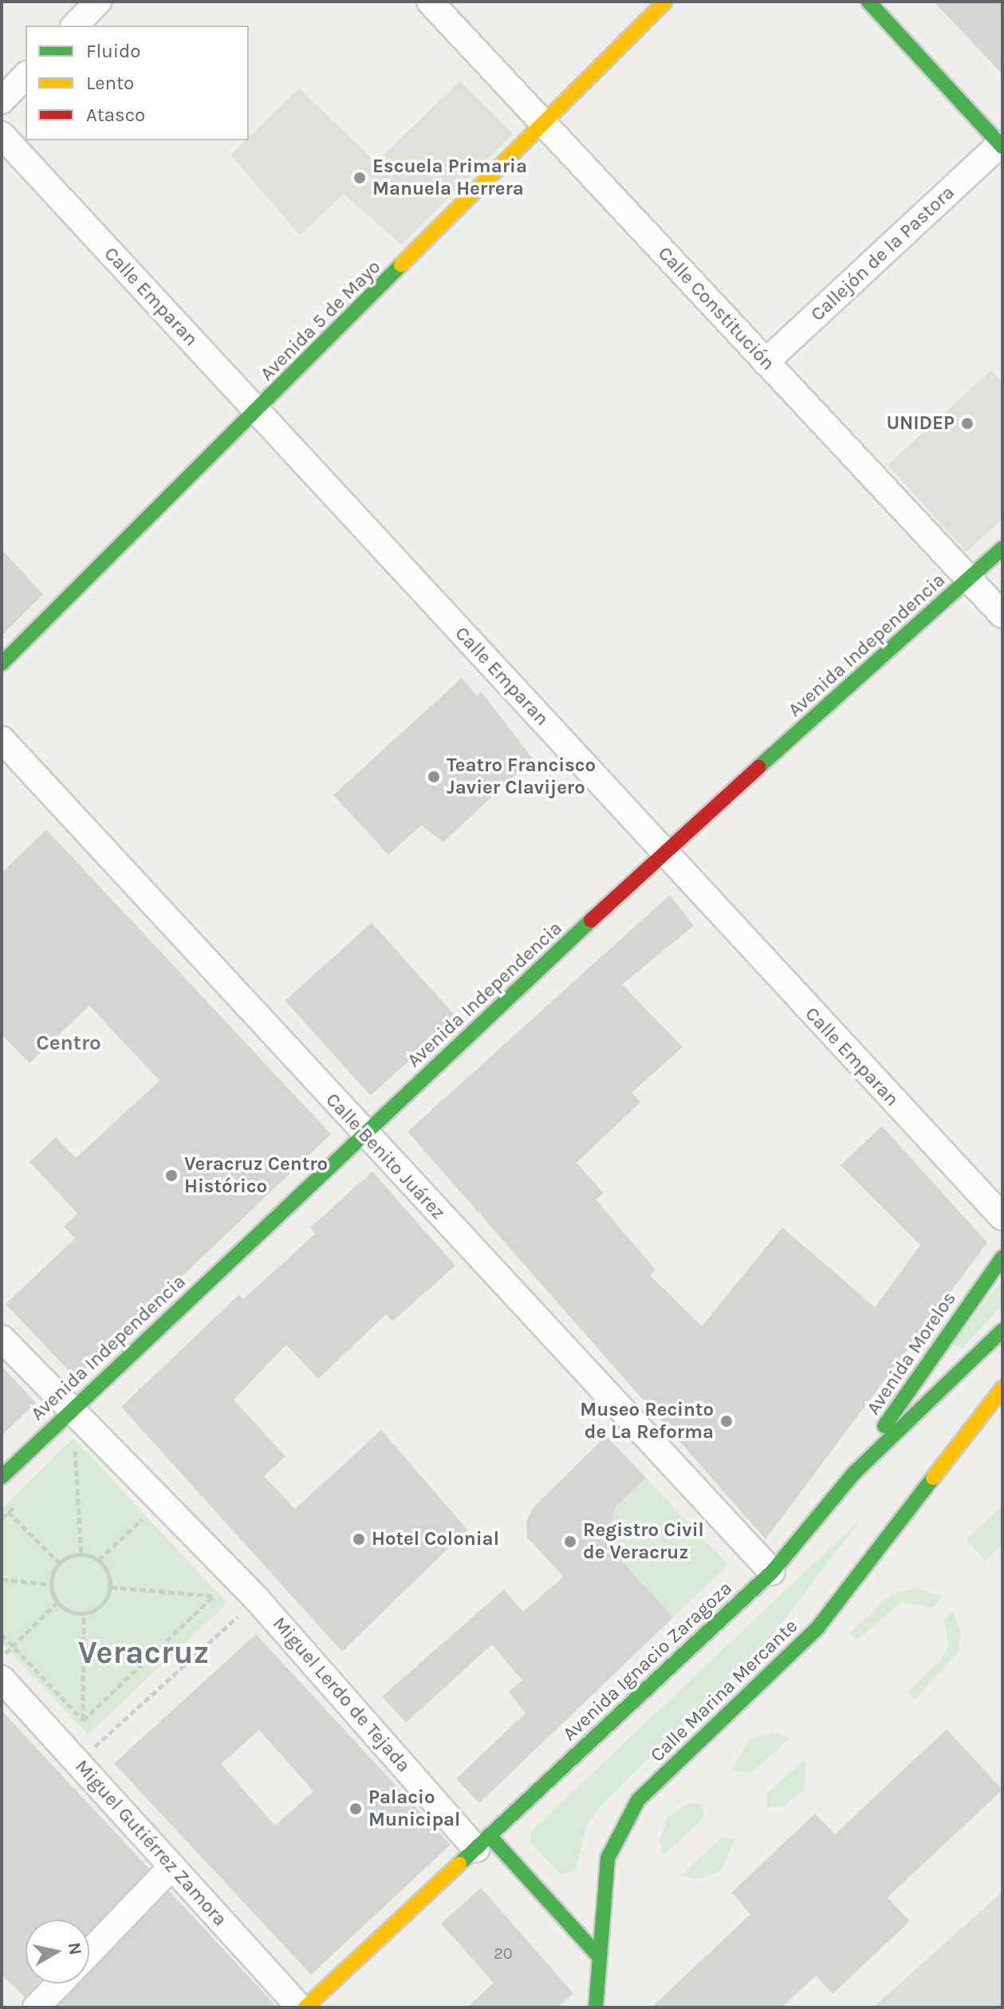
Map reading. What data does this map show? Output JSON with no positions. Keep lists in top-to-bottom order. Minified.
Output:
{"streets":{"main road":["Avenida 5 de Mayo","Avenida Independencia","Avenida Morelos","Avenida Ignacio Zaragoza","Calle Marina Mercante"],"street":["Callejón de la Pastora","Calle Emparan","Calle Constitución","Calle Benito Juárez","Miguel Lerdo de Tejada","Miguel Gutiérrez Zamora"]},"crossings":[["Callejón de la Pastora","Calle Constitución"],["Calle Emparan","Avenida 5 de Mayo"],["Calle Emparan","Avenida Independencia"],["Calle Constitución","Avenida 5 de Mayo"],["Calle Constitución","Avenida Independencia"],["Avenida Independencia","Calle Benito Juárez"],["Avenida Independencia","Miguel Lerdo de Tejada"],["Calle Benito Juárez","Avenida Ignacio Zaragoza"],["Avenida Morelos","Avenida Ignacio Zaragoza"],["Avenida Ignacio Zaragoza","Miguel Lerdo de Tejada"],["Miguel Lerdo de Tejada","Miguel Gutiérrez Zamora"]],"districts":["Centro","Veracruz"],"places":["Escuela Primaria Manuela Herrera","UNIDEP","Teatro Francisco Javier Clavijero","Veracruz Centro Histórico","Museo Recinto de La Reforma","Hotel Colonial","Registro Civil de Veracruz","Palacio Municipal"],"house_numbers":["20"],"legend":["Fluido","Lento","Atasco"],"north":"right"}
